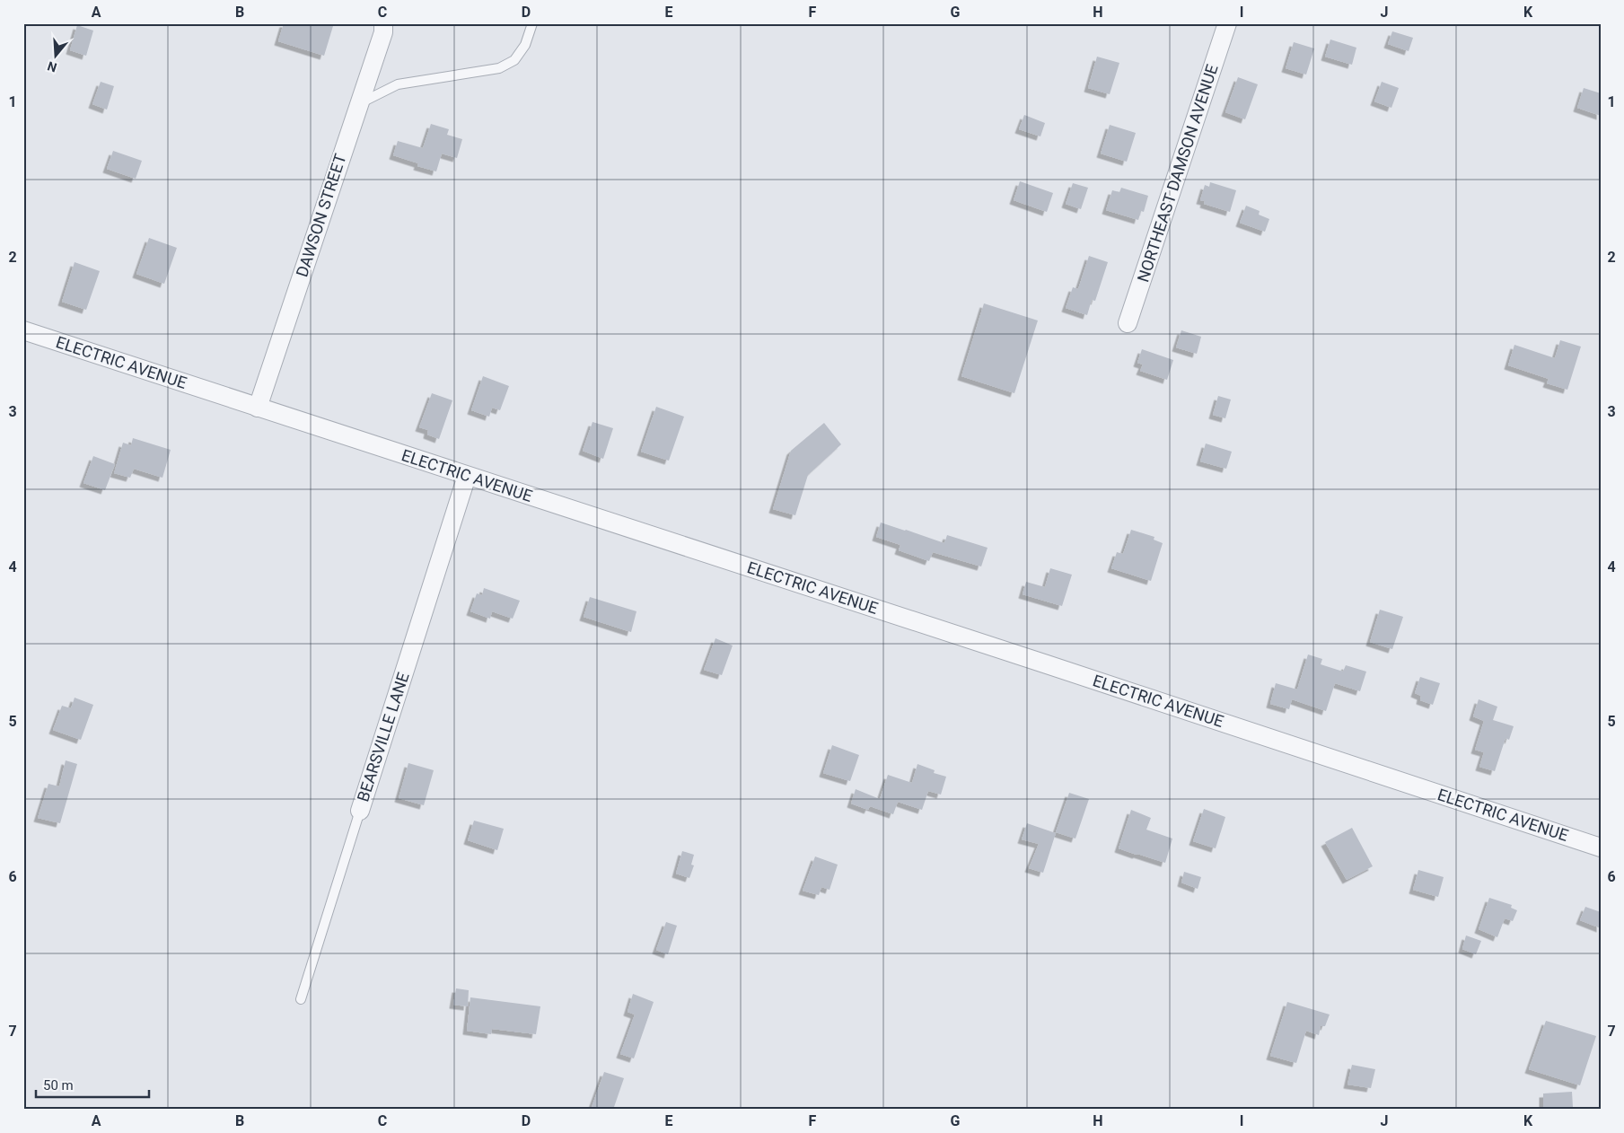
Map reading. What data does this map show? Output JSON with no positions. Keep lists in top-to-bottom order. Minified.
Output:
{"streets":{"street":["NORTHEAST DAMSON AVENUE","DAWSON STREET","ELECTRIC AVENUE","BEARSVILLE LANE"]},"crossings":[["DAWSON STREET","ELECTRIC AVENUE"],["ELECTRIC AVENUE","BEARSVILLE LANE"]],"scale_bar":"50 m","north":"bottom","grid":{"columns":["A","B","C","D","E","F","G","H","I","J","K"],"rows":["1","2","3","4","5","6","7"]}}
